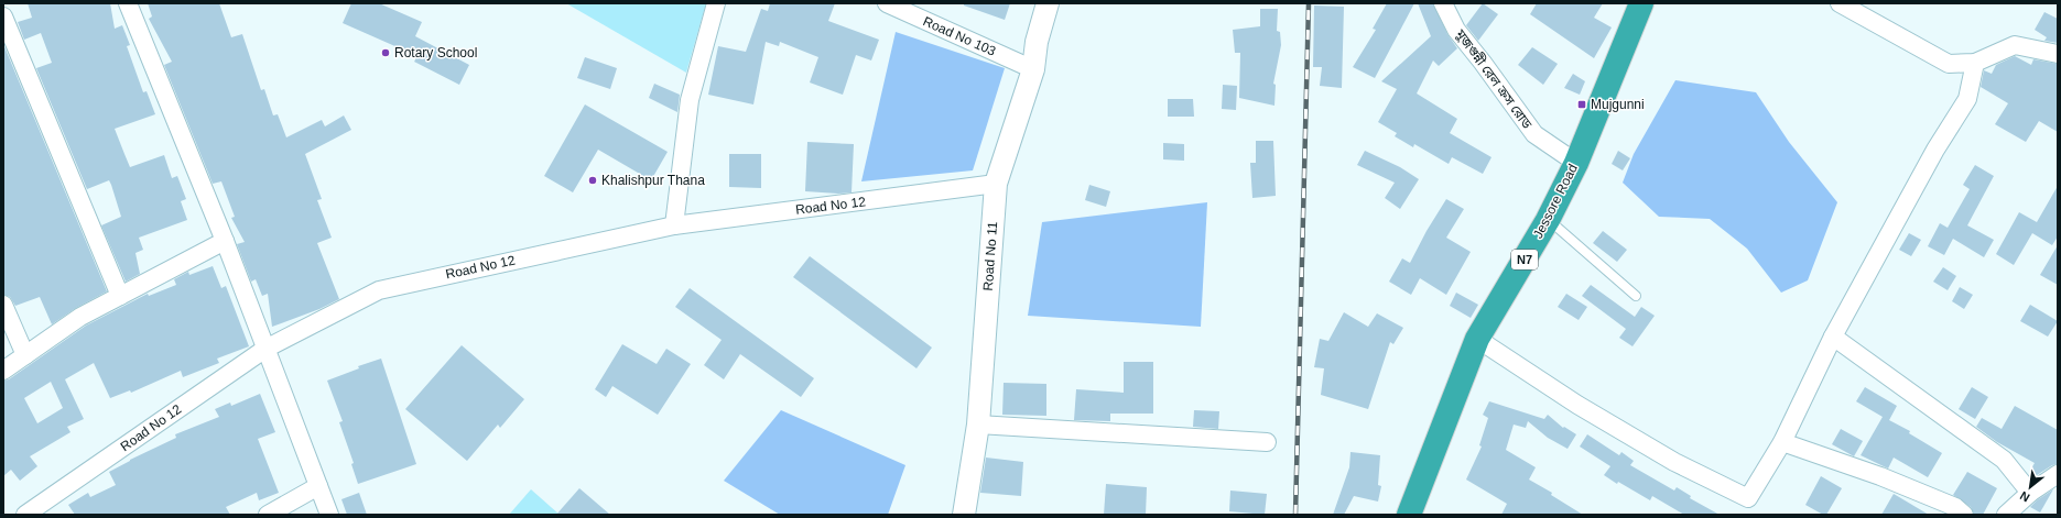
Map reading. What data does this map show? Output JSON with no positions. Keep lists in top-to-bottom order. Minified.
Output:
{"streets":{"highway":["Jessore Road","N7"],"street":["Road No 103","মুজগুন্নী রেল ক্রস রোড","Road No 12","Road No 11"]},"crossings":[["Road No 103","Road No 11"],["মুজগুন্নী রেল ক্রস রোড","Jessore Road"],["Road No 12","Road No 11"]],"places":{"other":["Rotary School","Khalishpur Thana"],"transit":["Mujgunni"]},"north":"bottom left"}
